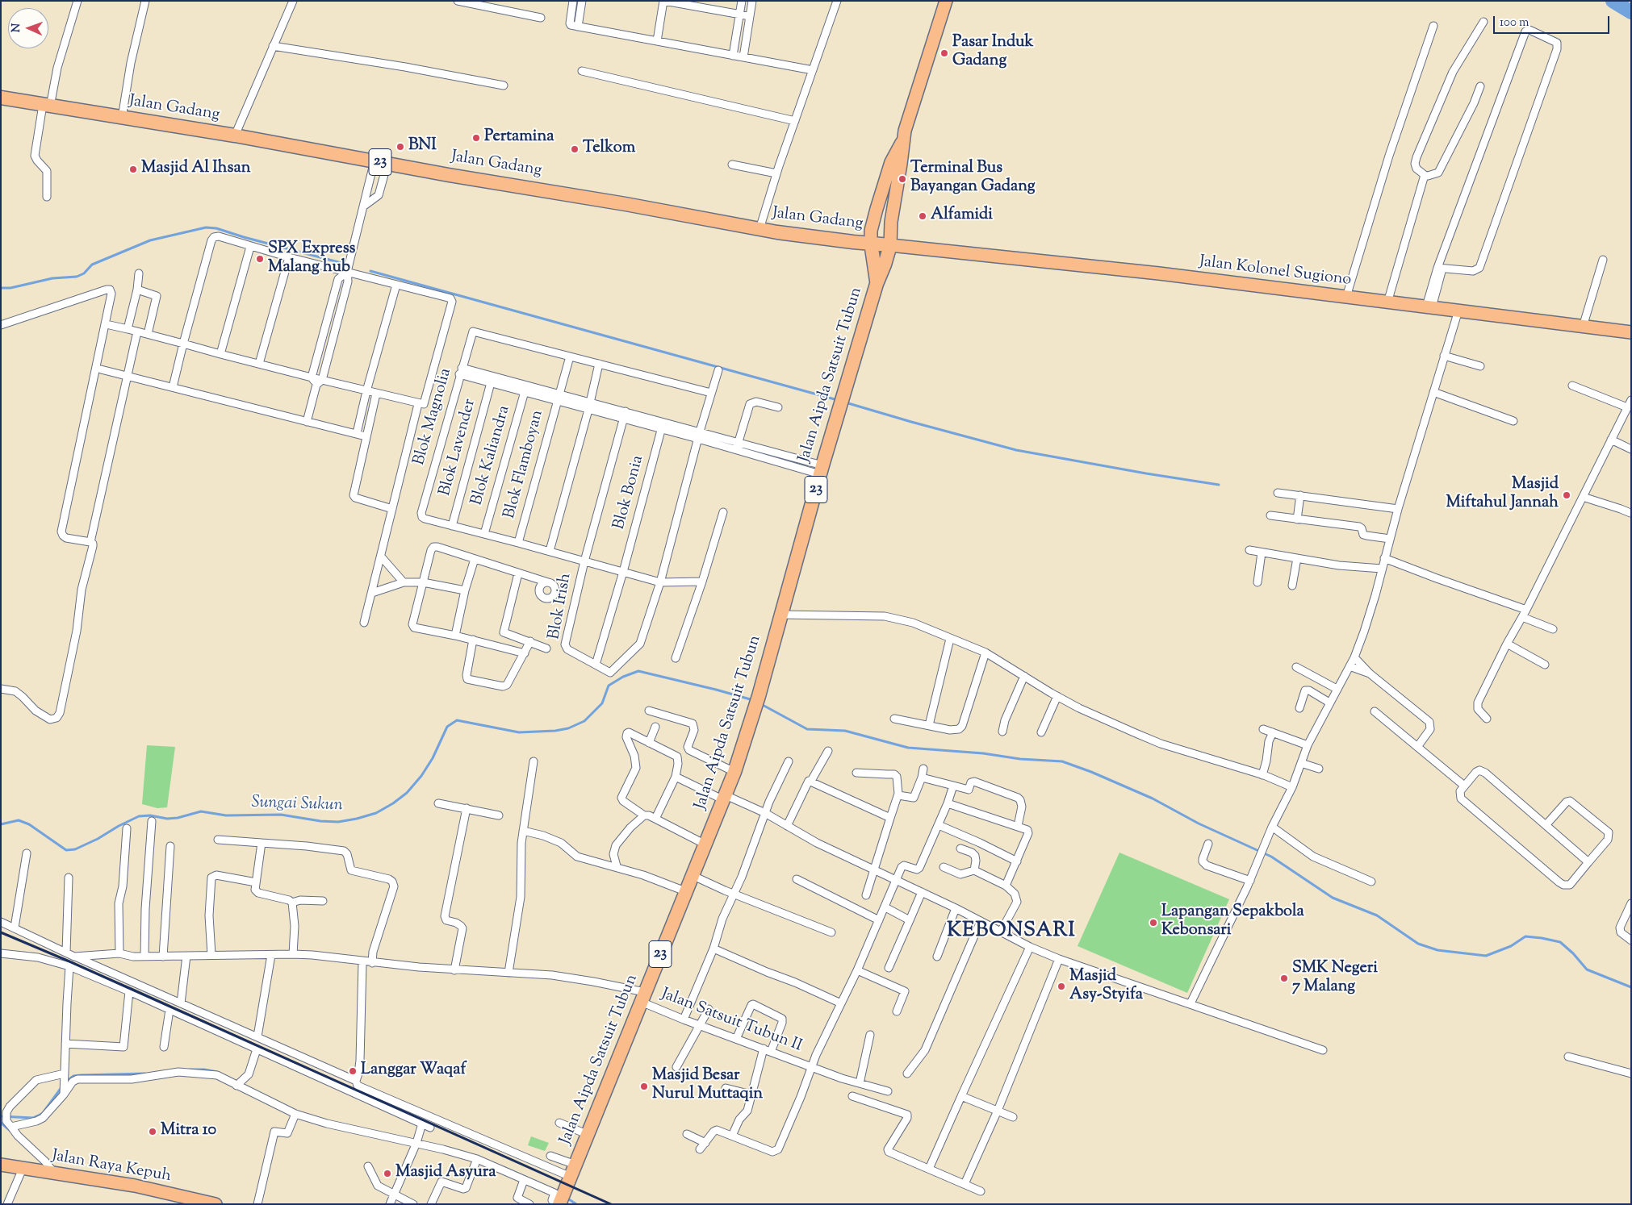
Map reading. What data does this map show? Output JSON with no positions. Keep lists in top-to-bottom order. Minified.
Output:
{"streets":{"highway":["Jalan Gadang","23","Jalan Aipda Satsuit Tubun"],"main road":["Jalan Kolonel Sugiono","Jalan Raya Kepuh"],"street":["Blok Magnolia","Blok Lavender","Blok Kaliandra","Blok Flamboyan","Blok Bonia","Blok Irish","Jalan Satsuit Tubun II"]},"crossings":[["Jalan Gadang","Jalan Kolonel Sugiono"],["Jalan Gadang","Jalan Aipda Satsuit Tubun"],["Jalan Aipda Satsuit Tubun","Jalan Satsuit Tubun II"],["Blok Magnolia","Blok Lavender"],["Blok Magnolia","Blok Flamboyan"],["Blok Bonia","Blok Irish"]],"districts":["KEBONSARI"],"water":["Sungai Sukun"],"places":["Pasar Induk Gadang","Pertamina","BNI","Telkom","Masjid Al Ihsan","Terminal Bus Bayangan Gadang","Alfamidi","SPX Express Malang hub","Masjid Miftahul Jannah","Lapangan Sepakbola Kebonsari","SMK Negeri 7 Malang","Masjid Asy-Styifa","Langgar Waqaf","Masjid Besar Nurul Muttaqin","Mitra 10","Masjid Asyura"],"scale_bar":"100 m","north":"left"}
